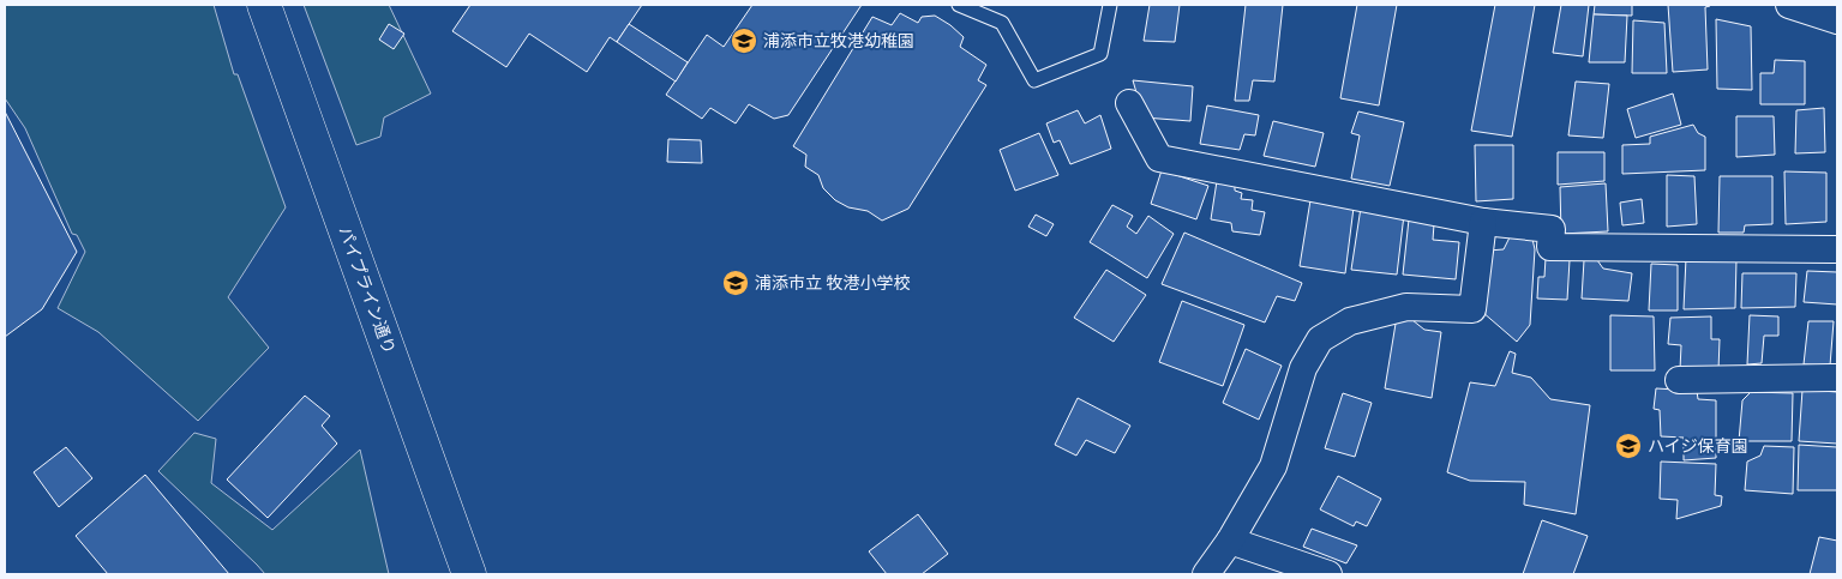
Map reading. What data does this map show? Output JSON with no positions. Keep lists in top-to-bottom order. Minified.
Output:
{"streets":{"main road":["パイプライン通り"]},"places":{"school or university":["浦添市立牧港幼稚園","浦添市立 牧港小学校","ハイジ保育園"]}}
